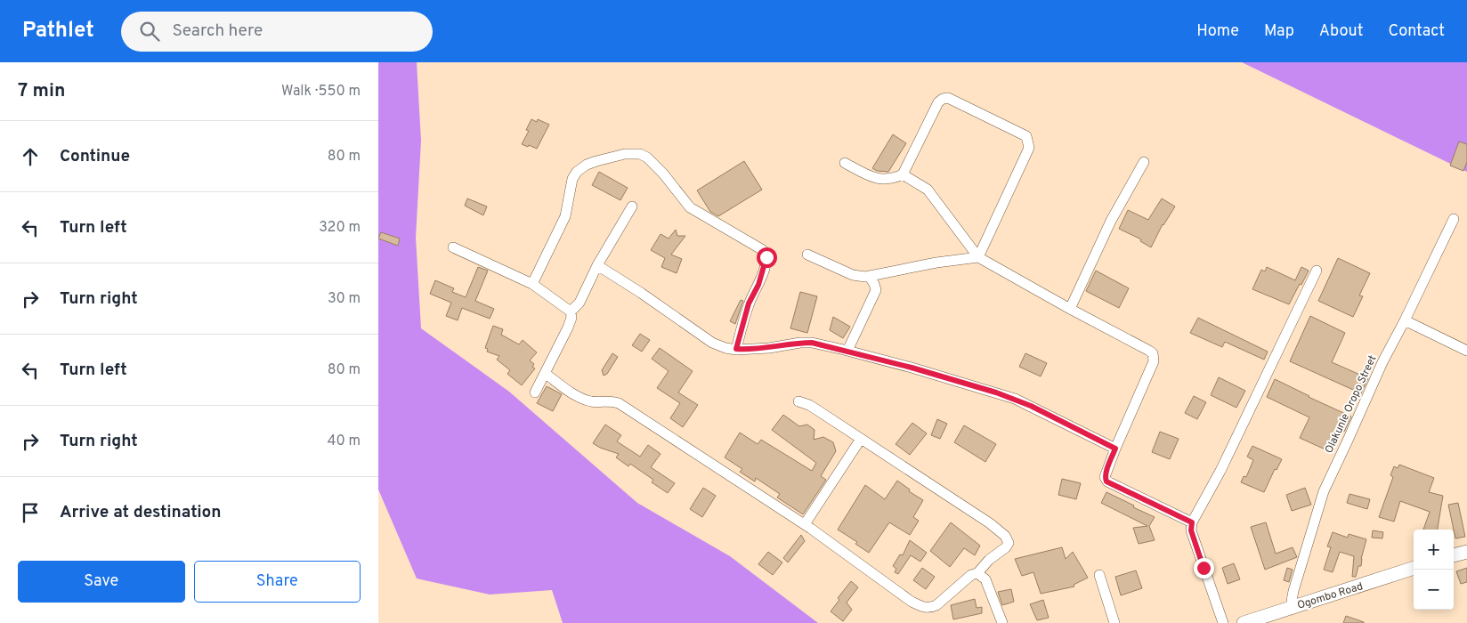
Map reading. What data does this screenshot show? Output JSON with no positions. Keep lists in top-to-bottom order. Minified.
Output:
{"streets":{"main road":["Ogombo Road"],"street":["Olakunle Oropo Street"]},"crossings":[["Olakunle Oropo Street","Ogombo Road"]],"page":{"header":"Pathlet","search":"Search here","nav":["Home","Map","About","Contact"],"heading":["7 min","Walk · 550 m"],"list":[["Continue","80 m"],["Turn left","320 m"],["Turn right","30 m"],["Turn left","80 m"],["Turn right","40 m"],"Arrive at destination"],"map_buttons":["+","−"],"buttons":["Save","Share"]}}
